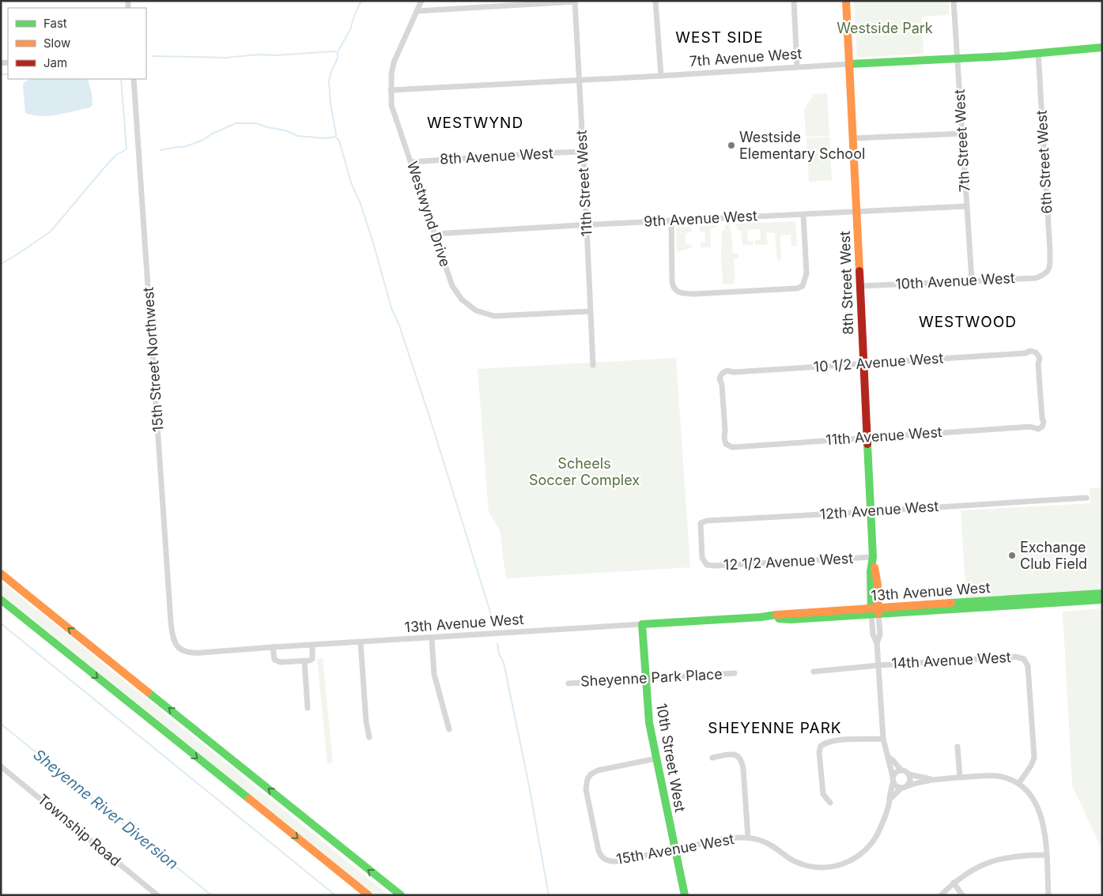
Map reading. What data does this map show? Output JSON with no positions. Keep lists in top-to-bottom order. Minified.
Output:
{"streets":{"main road":["7th Avenue West","8th Street West","13th Avenue West","10th Street West"],"street":["7th Street West","8th Avenue West","6th Street West","11th Street West","Westwynd Drive","9th Avenue West","10th Avenue West","15th Street Northwest","10 1/2 Avenue West","11th Avenue West","12th Avenue West","12 1/2 Avenue West","14th Avenue West","Sheyenne Park Place","Township Road","15th Avenue West"]},"crossings":[["7th Avenue West","7th Street West"],["7th Avenue West","6th Street West"],["7th Avenue West","11th Street West"],["7th Avenue West","Westwynd Drive"],["7th Avenue West","8th Street West"],["7th Street West","9th Avenue West"],["7th Street West","10th Avenue West"],["8th Avenue West","11th Street West"],["8th Avenue West","Westwynd Drive"],["6th Street West","10th Avenue West"],["11th Street West","Westwynd Drive"],["11th Street West","9th Avenue West"],["Westwynd Drive","9th Avenue West"],["9th Avenue West","8th Street West"],["10th Avenue West","8th Street West"],["8th Street West","10 1/2 Avenue West"],["8th Street West","11th Avenue West"],["8th Street West","12th Avenue West"],["8th Street West","12 1/2 Avenue West"],["8th Street West","13th Avenue West"],["8th Street West","14th Avenue West"],["8th Street West","15th Avenue West"],["15th Street Northwest","13th Avenue West"],["10 1/2 Avenue West","11th Avenue West"],["12th Avenue West","12 1/2 Avenue West"],["13th Avenue West","10th Street West"],["Sheyenne Park Place","10th Street West"],["10th Street West","15th Avenue West"]],"districts":["WEST SIDE","WESTWYND","WESTWOOD","SHEYENNE PARK"],"water":["Sheyenne River Diversion"],"parks":["Westside Park","Scheels Soccer Complex"],"places":["Westside Elementary School","Exchange Club Field"],"legend":["Fast","Slow","Jam"]}
